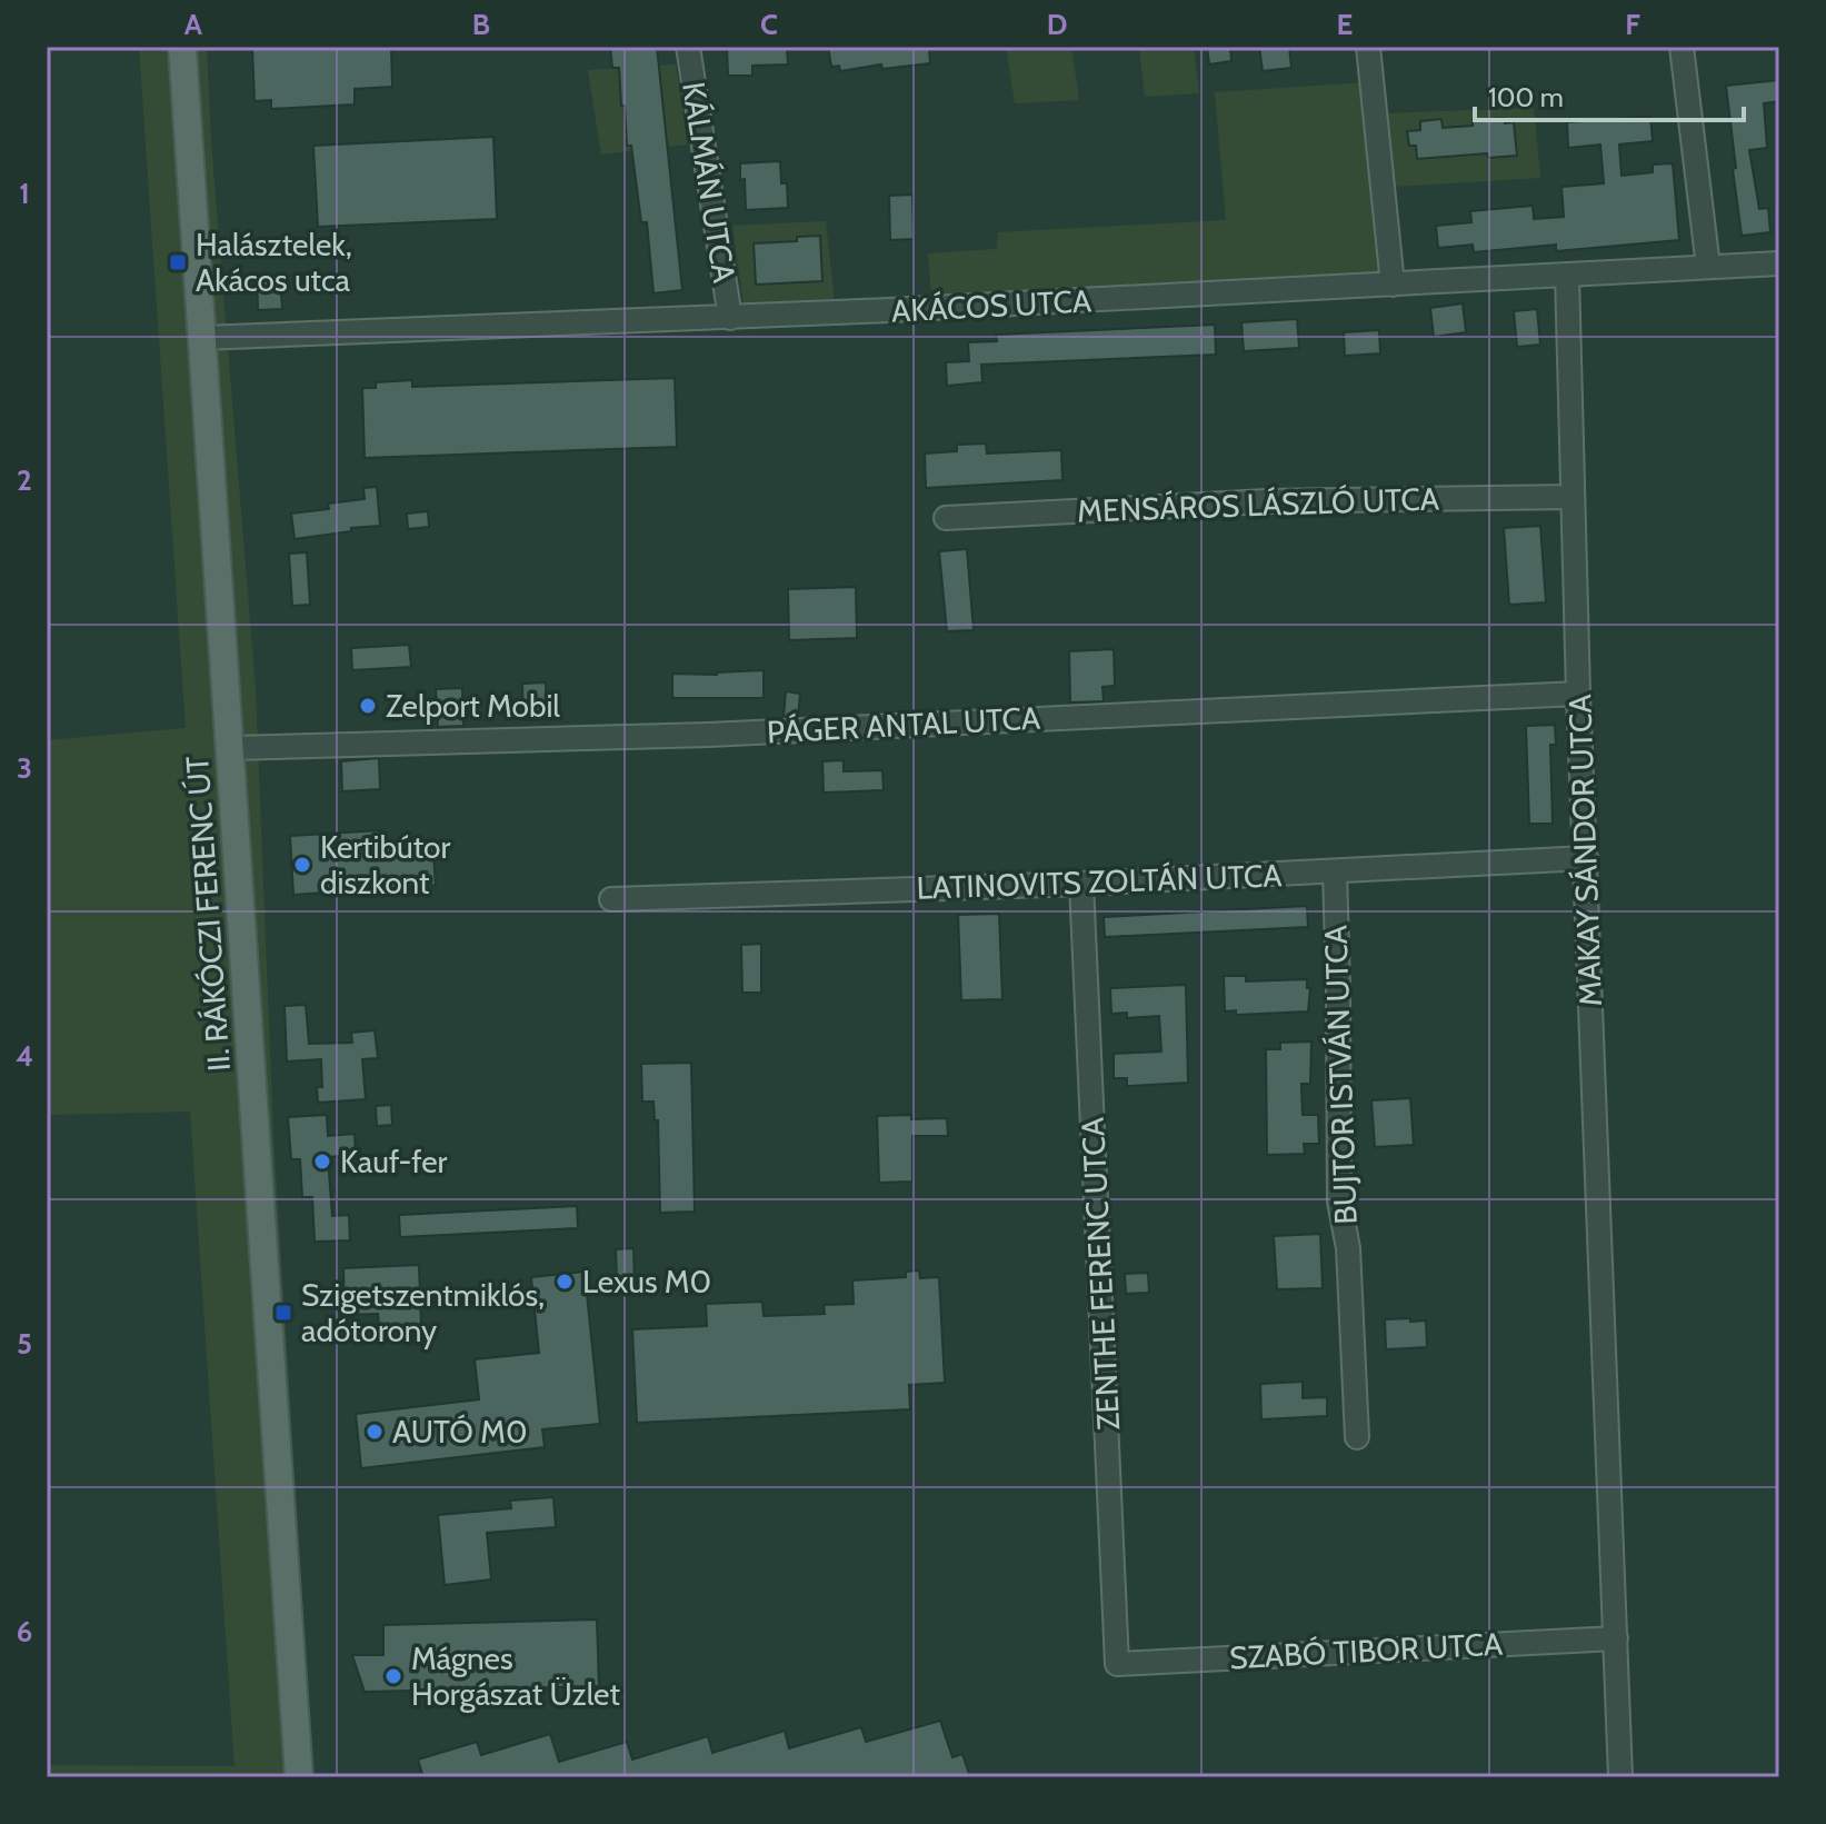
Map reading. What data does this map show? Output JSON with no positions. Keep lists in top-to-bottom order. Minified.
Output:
{"streets":{"main road":["II. RÁKÓCZI FERENC ÚT"],"street":["KÁLMÁN UTCA","AKÁCOS UTCA","MENSÁROS LÁSZLÓ UTCA","PÁGER ANTAL UTCA","MAKAY SÁNDOR UTCA","LATINOVITS ZOLTÁN UTCA","BUJTOR ISTVÁN UTCA","ZENTHE FERENC UTCA","SZABÓ TIBOR UTCA"]},"crossings":[["KÁLMÁN UTCA","AKÁCOS UTCA"],["AKÁCOS UTCA","MAKAY SÁNDOR UTCA"],["AKÁCOS UTCA","II. RÁKÓCZI FERENC ÚT"],["MENSÁROS LÁSZLÓ UTCA","MAKAY SÁNDOR UTCA"],["PÁGER ANTAL UTCA","MAKAY SÁNDOR UTCA"],["PÁGER ANTAL UTCA","II. RÁKÓCZI FERENC ÚT"],["MAKAY SÁNDOR UTCA","LATINOVITS ZOLTÁN UTCA"],["MAKAY SÁNDOR UTCA","SZABÓ TIBOR UTCA"],["LATINOVITS ZOLTÁN UTCA","BUJTOR ISTVÁN UTCA"],["LATINOVITS ZOLTÁN UTCA","ZENTHE FERENC UTCA"],["ZENTHE FERENC UTCA","SZABÓ TIBOR UTCA"]],"places":{"transit":["Halásztelek, Akácos utca","Szigetszentmiklós, adótorony"],"other":["Zelport Mobil","Kertibútor diszkont","Kauf-fer","Lexus M0","AUTÓ M0","Mágnes Horgászat Üzlet"]},"scale_bar":"100 m","grid":{"columns":["A","B","C","D","E","F"],"rows":["1","2","3","4","5","6"]}}
